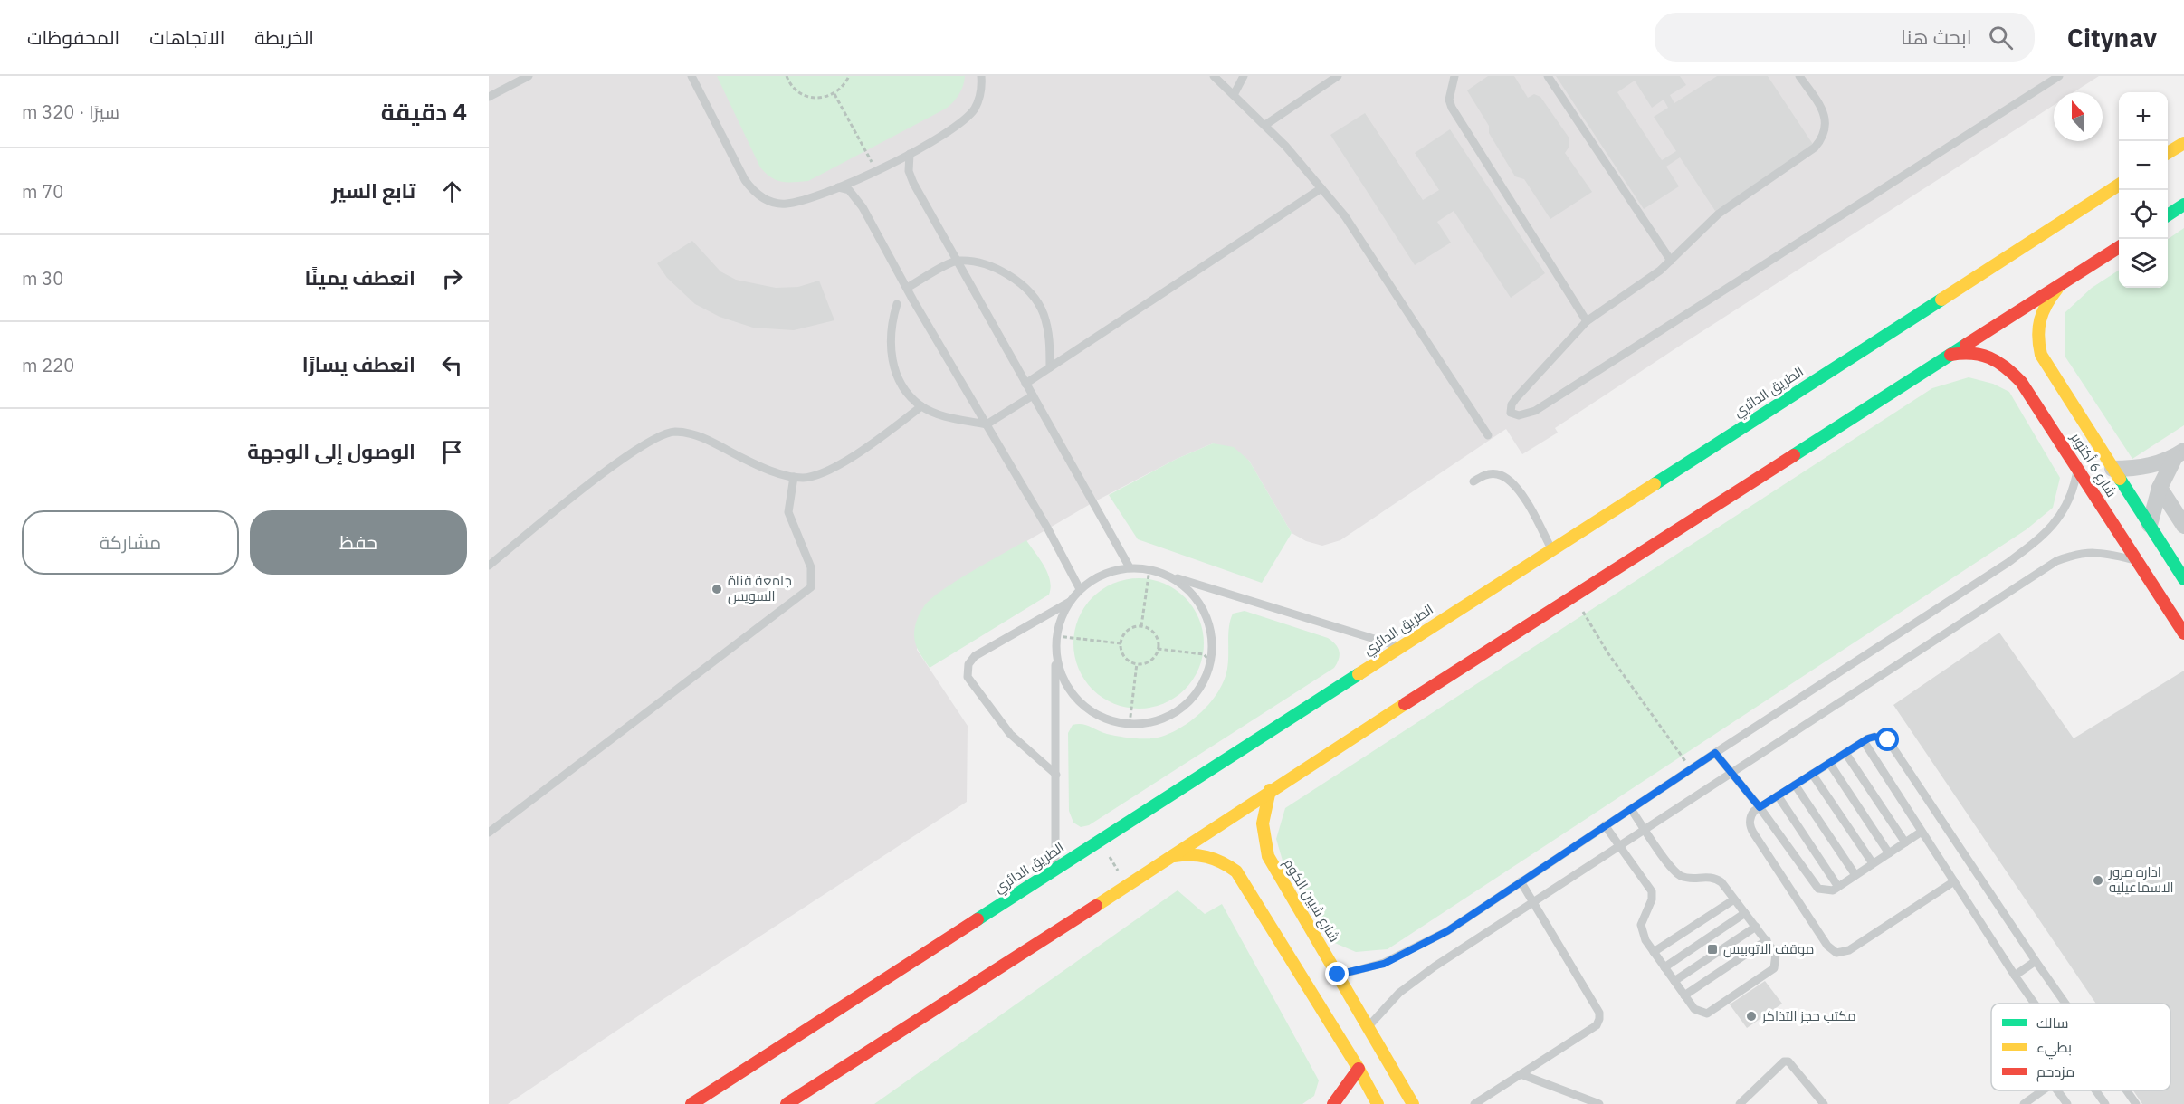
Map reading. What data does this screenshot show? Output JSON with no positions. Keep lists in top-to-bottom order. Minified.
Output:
{"streets":{"main road":["الطريق الدائري","شارع 6 أكتوبر","شارع شبين الكوم"]},"places":{"other":["جامعة قناة السويس","اداره مرور الاسماعيليه","مكتب حجز التذاكر"],"transit":["موقف الاتوبيس"]},"legend":["سالك","بطيء","مزدحم"],"north":"top","page":{"header":"Citynav","search":"ابحث هنا","nav":["الخريطة","الاتجاهات","المحفوظات"],"heading":["4 دقيقة","سيرًا · 320 m"],"map_buttons":["+","−"],"list":[["تابع السير","70 m"],["انعطف يمينًا","30 m"],["انعطف يسارًا","220 m"],"الوصول إلى الوجهة"],"buttons":["حفظ","مشاركة"]}}
